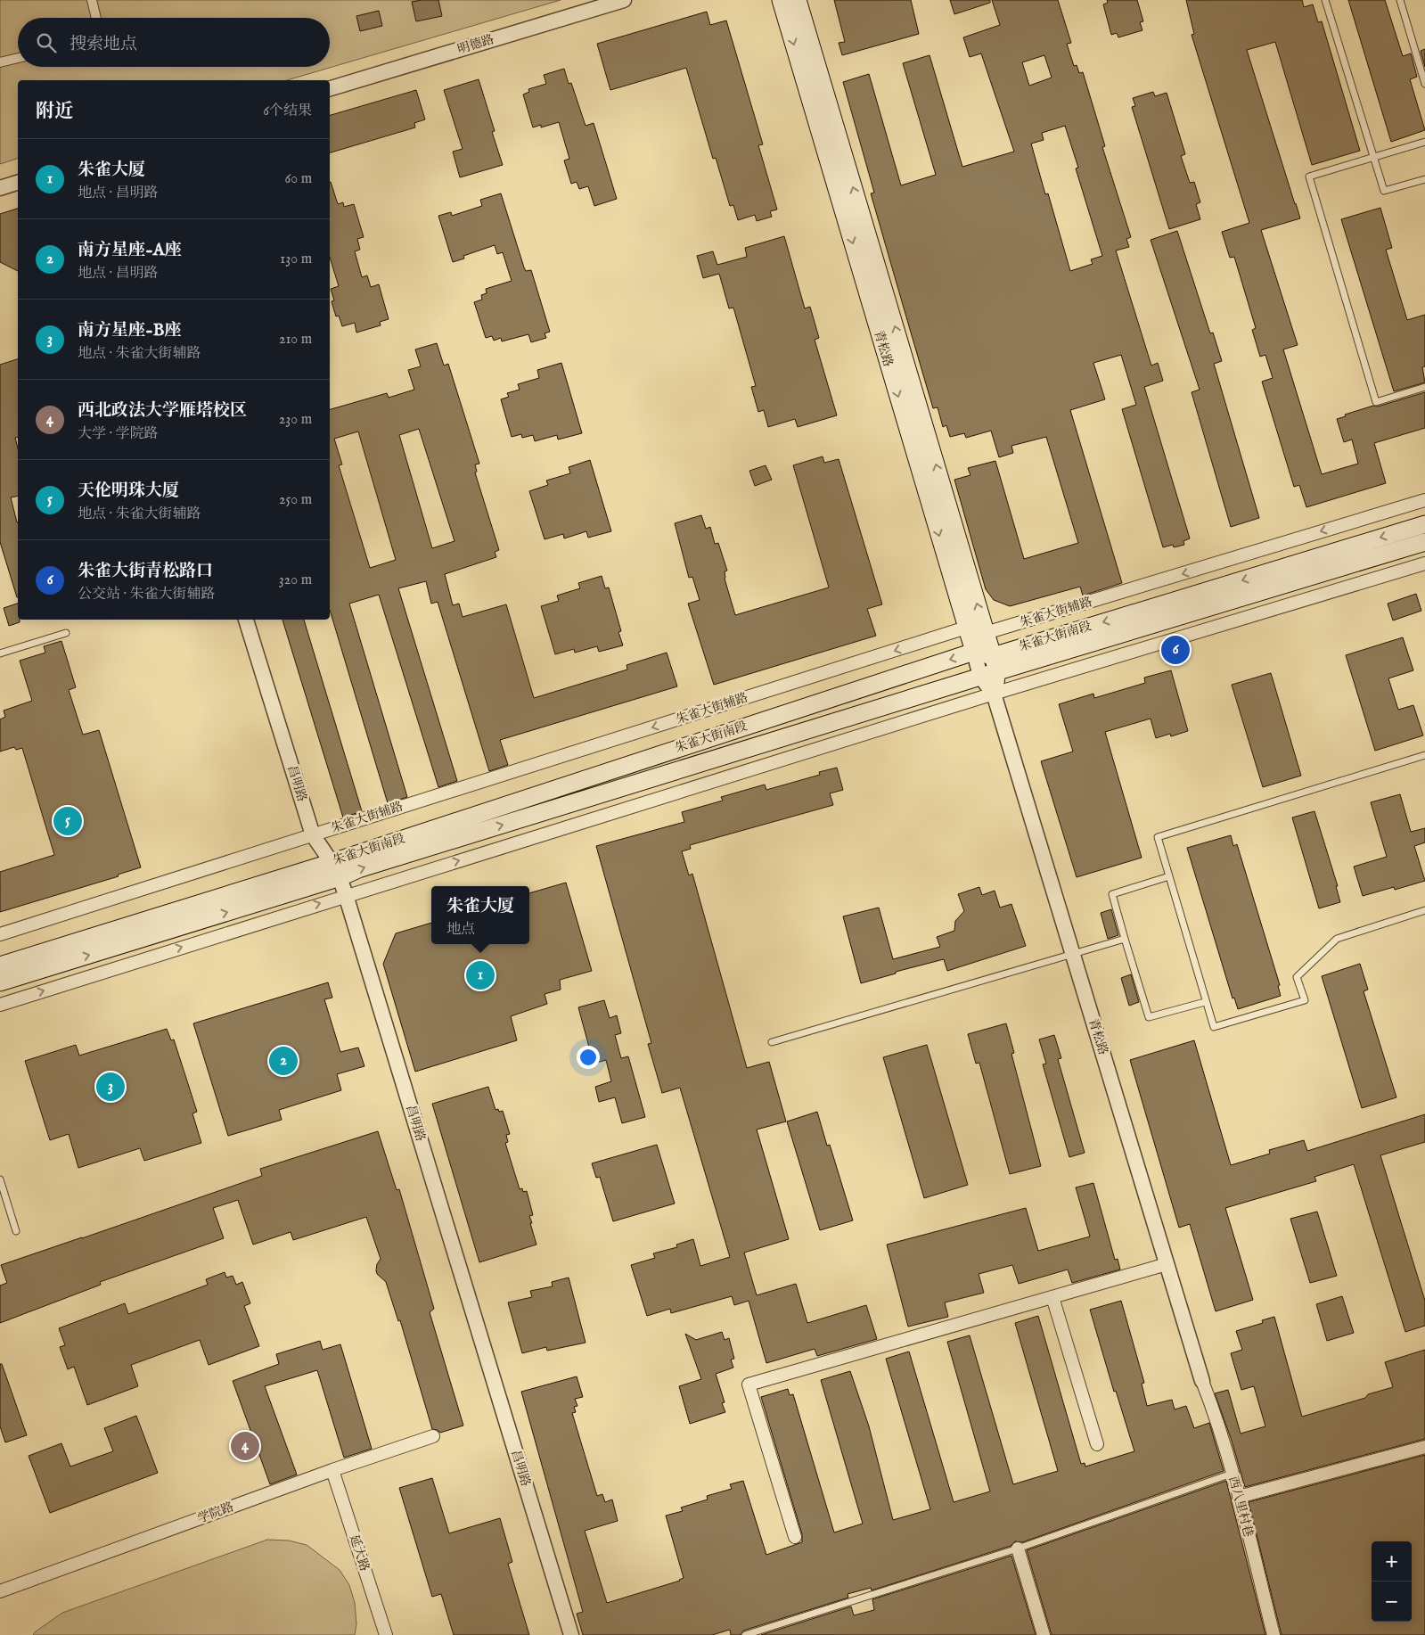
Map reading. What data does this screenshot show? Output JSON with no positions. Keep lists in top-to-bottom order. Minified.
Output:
{"streets":{"main road":["青松路","朱雀大街南段"],"street":["明德路","朱雀大街辅路","昌明路","西八里村巷","学院路","延大路"]},"crossings":[["青松路","朱雀大街辅路"],["青松路","朱雀大街南段"],["青松路","西八里村巷"],["朱雀大街辅路","昌明路"],["朱雀大街南段","昌明路"],["学院路","延大路"]],"page":{"search":"搜索地点","heading":["附近","6个结果"],"list":[{"mark":"1","name":"朱雀大厦","note":"地点 · 昌明路","value":"60 m"},{"mark":"2","name":"南方星座-A座","note":"地点 · 昌明路","value":"130 m"},{"mark":"3","name":"南方星座-B座","note":"地点 · 朱雀大街辅路","value":"210 m"},{"mark":"4","name":"西北政法大学雁塔校区","note":"大学 · 学院路","value":"230 m"},{"mark":"5","name":"天伦明珠大厦","note":"地点 · 朱雀大街辅路","value":"250 m"},{"mark":"6","name":"朱雀大街青松路口","note":"公交站 · 朱雀大街辅路","value":"320 m"}],"pins":["6","5","1","2","3","4"],"popup":["朱雀大厦","地点"],"map_buttons":["+","−"]}}
